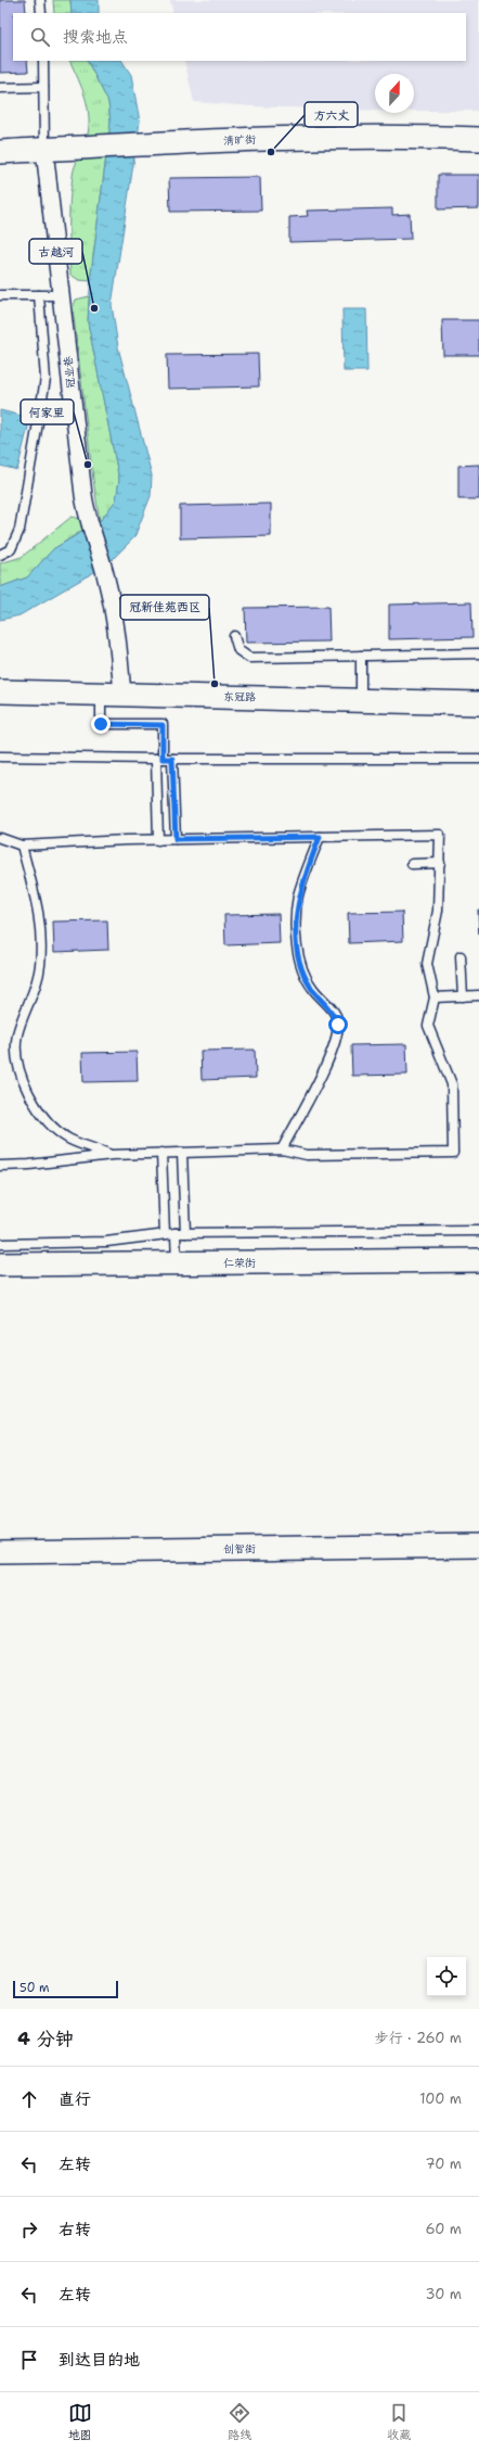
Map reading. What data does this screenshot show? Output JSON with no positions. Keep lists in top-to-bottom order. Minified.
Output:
{"streets":{"street":["清旷街","冠业巷","东冠路","仁荣街","创智街"]},"crossings":[["清旷街","冠业巷"],["冠业巷","东冠路"]],"places":["方六丈","古越河","何家里","冠新佳苑西区"],"scale_bar":"50 m","north":"top","page":{"search":"搜索地点","scale":"50 m","heading":["4 分钟","步行 · 260 m"],"list":[["直行","100 m"],["左转","70 m"],["右转","60 m"],["左转","30 m"],"到达目的地"],"nav":["地图","路线","收藏"]}}
